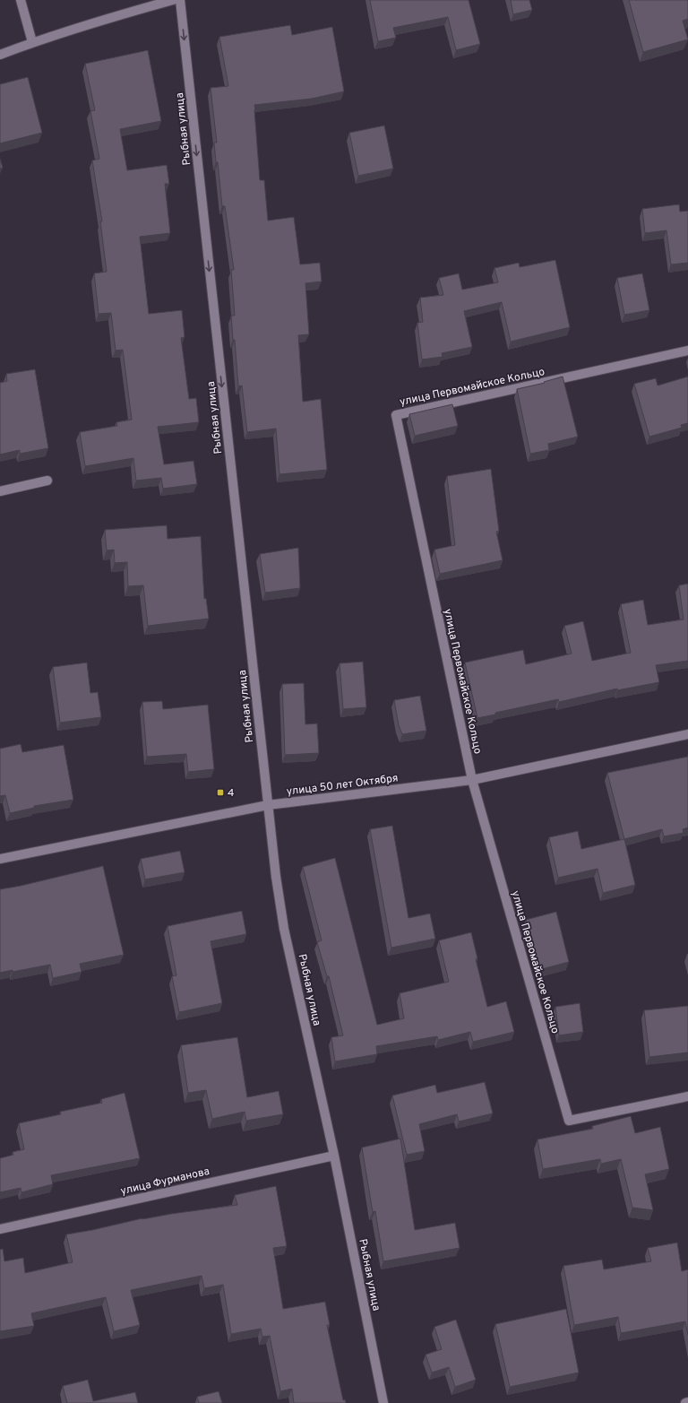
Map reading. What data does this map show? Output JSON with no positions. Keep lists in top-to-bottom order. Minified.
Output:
{"streets":{"street":["Рыбная улица","улица Первомайское Кольцо","улица 50 лет Октября","улица Фурманова"]},"crossings":[["Рыбная улица","улица 50 лет Октября"],["Рыбная улица","улица Фурманова"],["улица Первомайское Кольцо","улица 50 лет Октября"]],"one_way":["Рыбная улица"],"places":{"transit":["4"]}}
